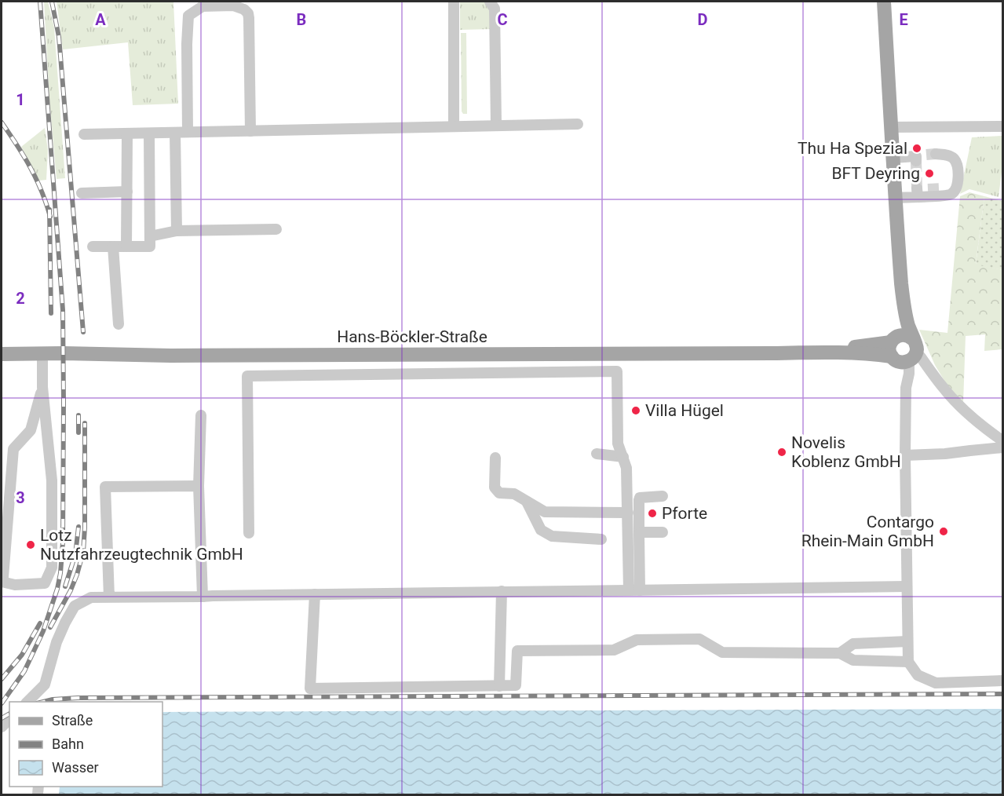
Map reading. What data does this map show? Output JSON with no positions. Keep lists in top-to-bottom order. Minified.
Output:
{"streets":{"main road":["Hans-Böckler-Straße"]},"places":["Thu Ha Spezial","BFT Deyring","Villa Hügel","Novelis Koblenz GmbH","Pforte","Contargo Rhein-Main GmbH","Lotz Nutzfahrzeugtechnik GmbH"],"legend":["Straße","Bahn","Wasser"],"grid":{"columns":["A","B","C","D","E"],"rows":["1","2","3"]}}
